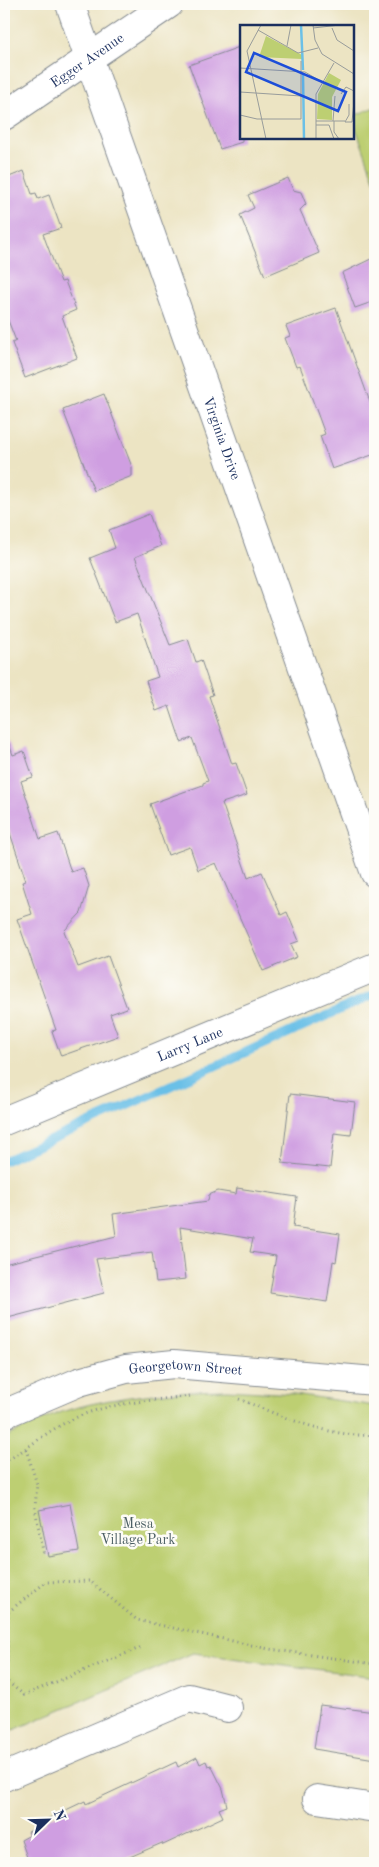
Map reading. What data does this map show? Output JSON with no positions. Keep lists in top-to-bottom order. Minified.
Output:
{"streets":{"street":["Egger Avenue","Virginia Drive","Larry Lane","Georgetown Street"]},"crossings":[["Egger Avenue","Virginia Drive"]],"parks":["Mesa Village Park"],"north":"top right"}
